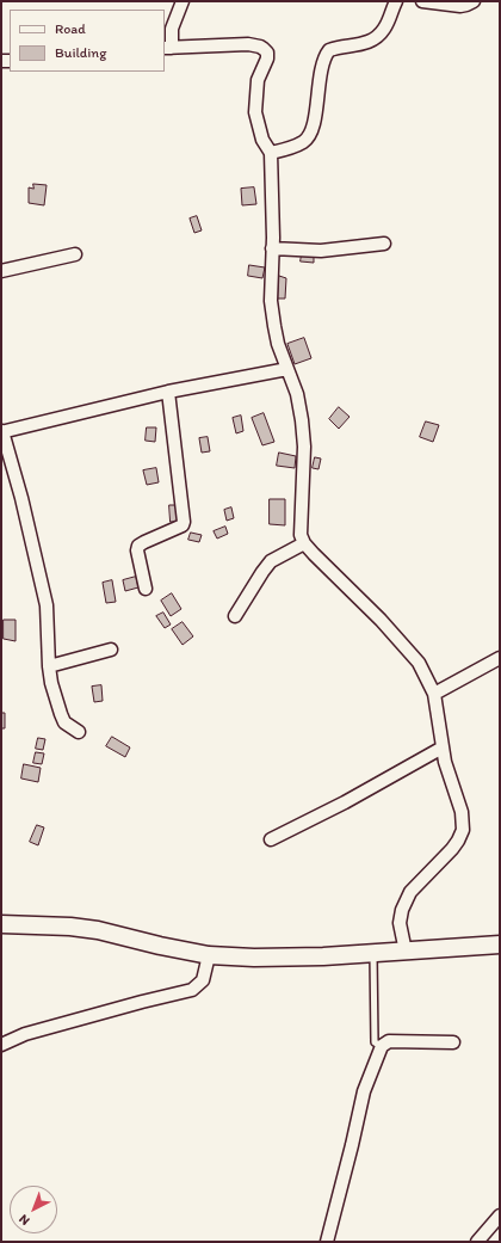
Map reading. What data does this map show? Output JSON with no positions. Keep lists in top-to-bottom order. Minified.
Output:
{"legend":["Road","Building"],"north":"bottom left"}
